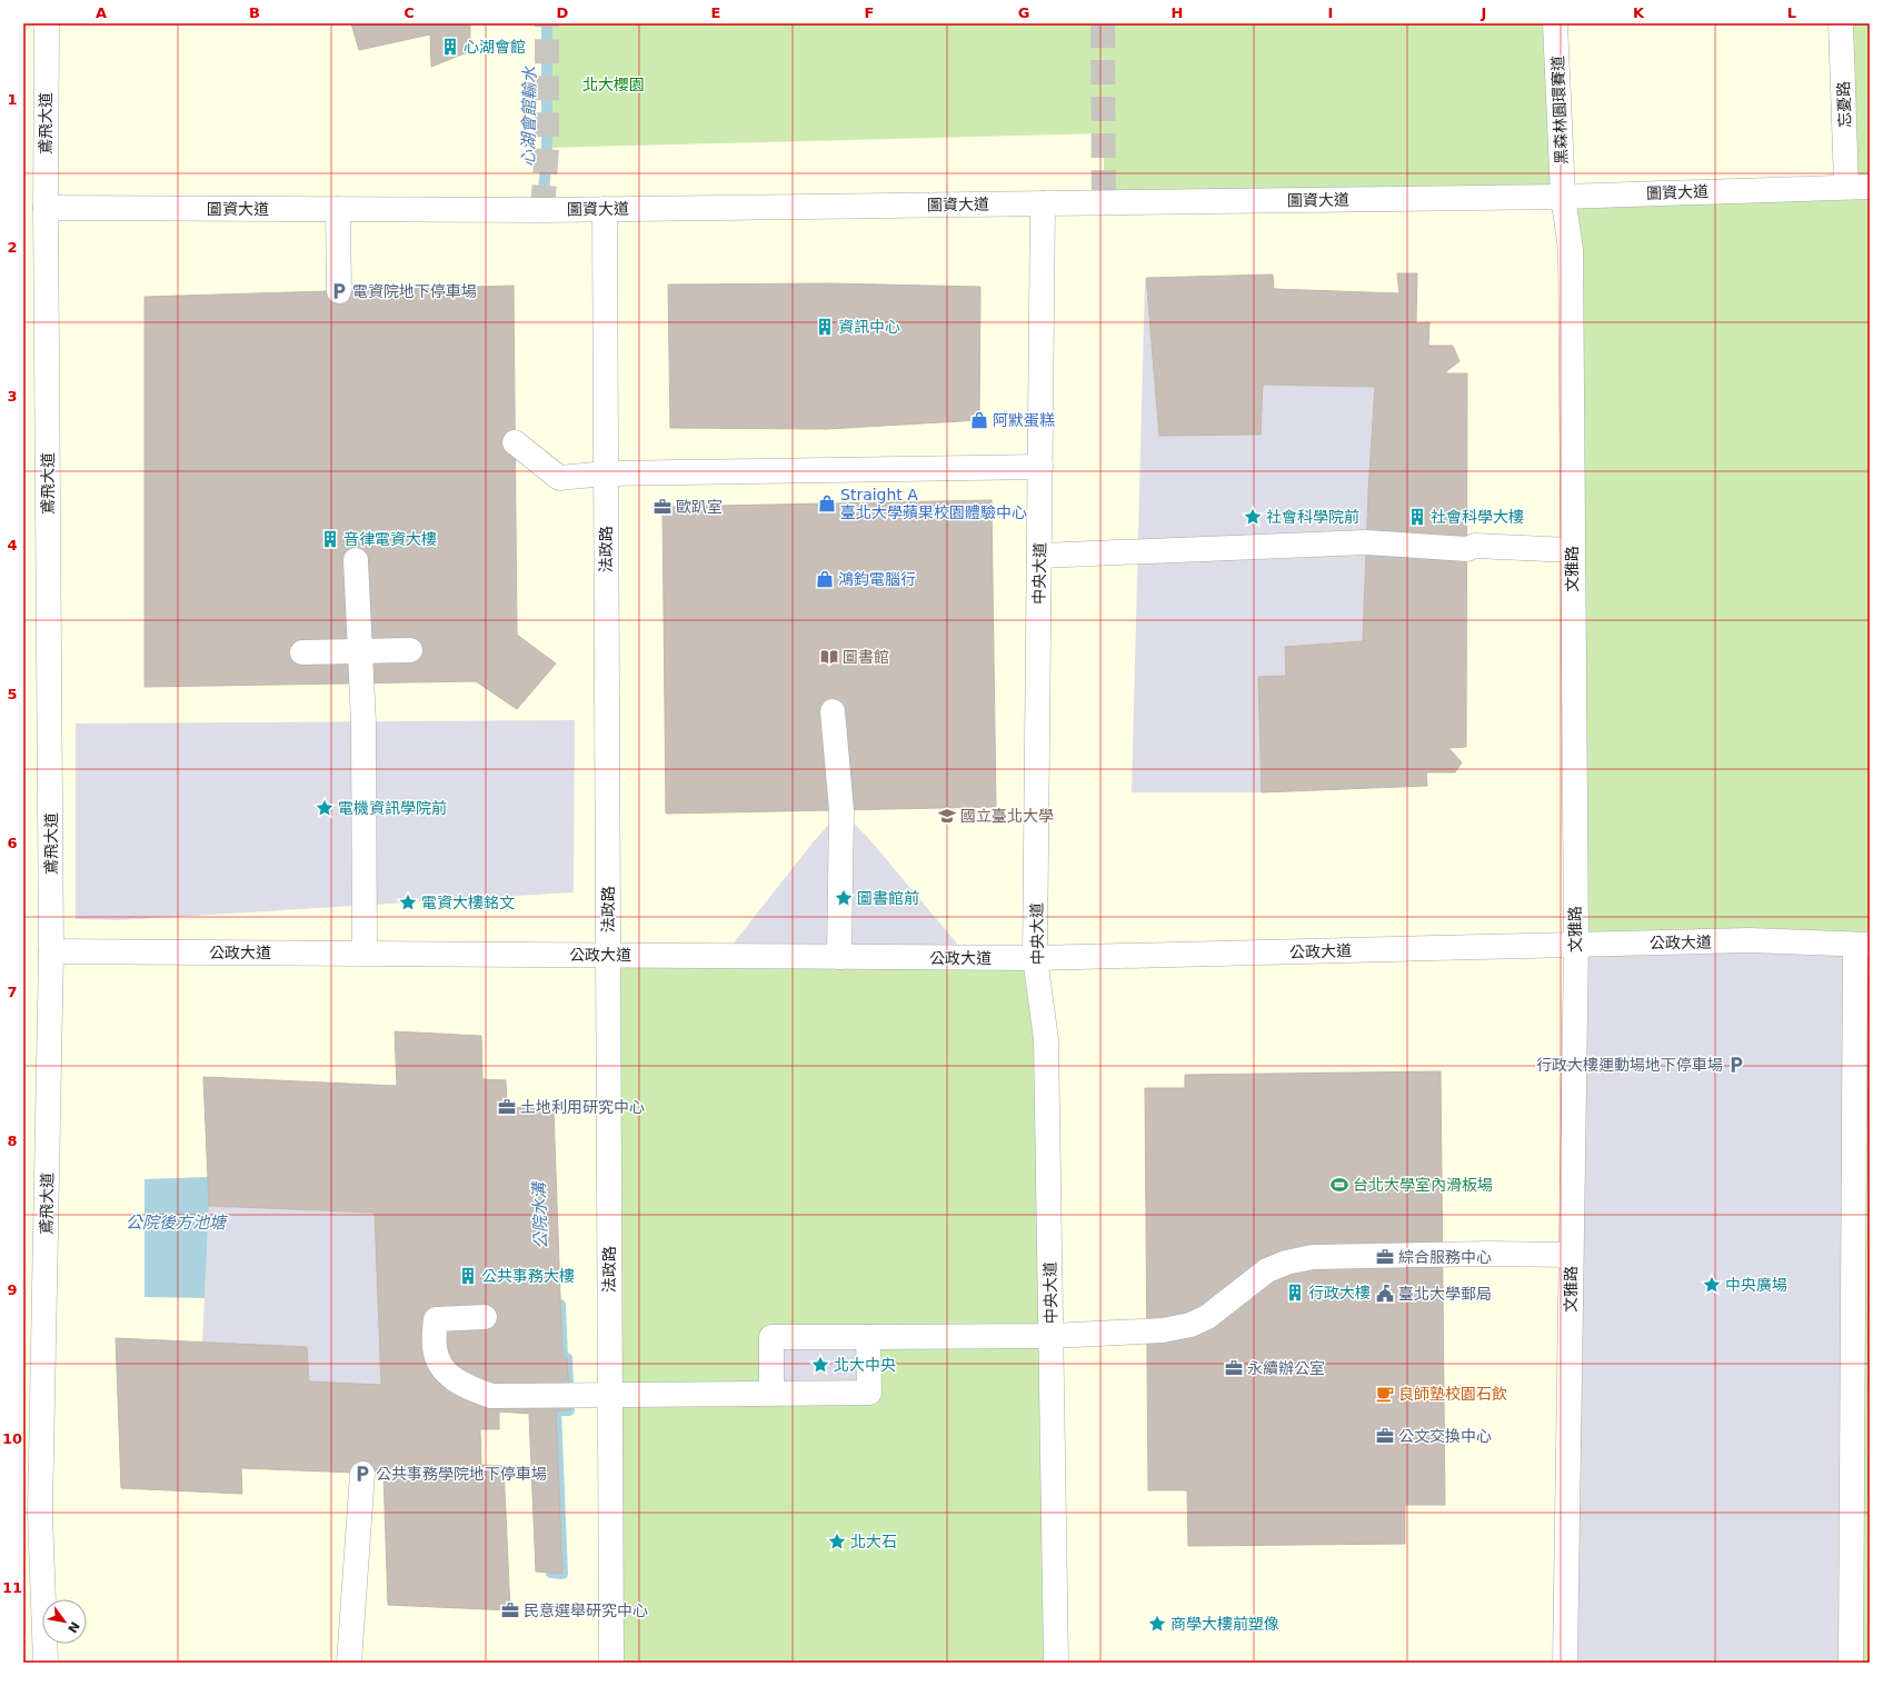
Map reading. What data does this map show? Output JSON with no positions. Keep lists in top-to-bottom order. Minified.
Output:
{"streets":{"street":["忘憂路","黑森林圓環賽道","鳶飛大道","圖資大道","法政路","文雅路","中央大道","公政大道"]},"crossings":[["忘憂路","圖資大道"],["黑森林圓環賽道","圖資大道"],["黑森林圓環賽道","文雅路"],["鳶飛大道","圖資大道"],["鳶飛大道","公政大道"],["圖資大道","法政路"],["圖資大道","文雅路"],["圖資大道","中央大道"],["法政路","公政大道"],["文雅路","公政大道"],["中央大道","公政大道"]],"water":["心湖會館輸水","公院水溝","公院後方池塘"],"parks":["北大櫻園"],"places":{"building":["心湖會館","資訊中心","社會科學大樓","音律電資大樓","公共事務大樓","行政大樓"],"parking":["電資院地下停車場","行政大樓運動場地下停車場","公共事務學院地下停車場"],"shop":["阿默蛋糕","Straight A 臺北大學蘋果校園體驗中心","鴻鈞電腦行"],"office":["歐趴室","土地利用研究中心","綜合服務中心","永續辦公室","公文交換中心","民意選舉研究中心"],"place":["社會科學院前","電機資訊學院前","圖書館前","電資大樓銘文","中央廣場","北大中央","北大石","商學大樓前塑像"],"library":["圖書館"],"school or university":["國立臺北大學"],"sports":["台北大學室內滑板場"],"public building":["臺北大學郵局"],"cafe":["良師塾校園石飲"]},"north":"bottom right","grid":{"columns":["A","B","C","D","E","F","G","H","I","J","K","L"],"rows":["1","2","3","4","5","6","7","8","9","10","11"]}}
